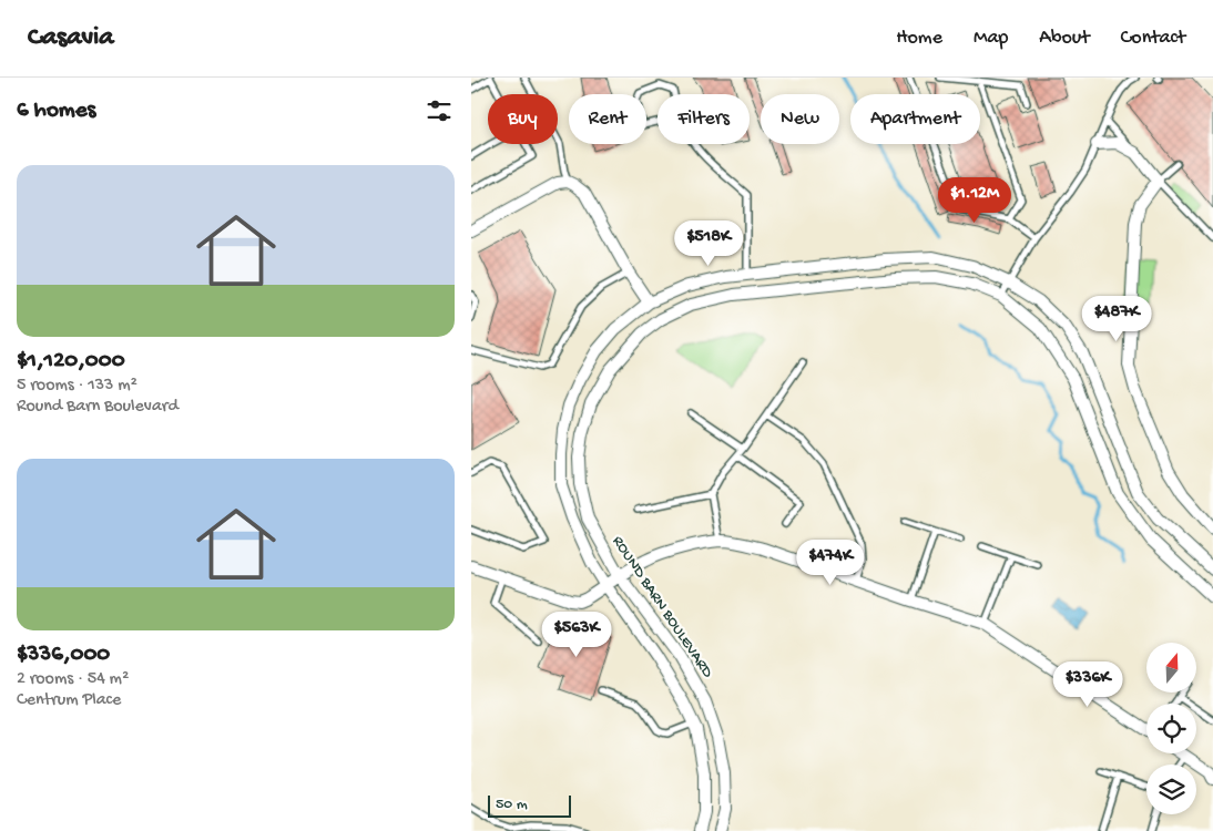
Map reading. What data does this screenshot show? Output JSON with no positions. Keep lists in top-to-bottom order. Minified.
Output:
{"streets":{"street":["ROUND BARN BOULEVARD"]},"scale_bar":"50 m","north":"top","page":{"header":"Casavia","nav":["Home","Map","About","Contact"],"heading":"6 homes","chip":["Buy","Rent","Filters","New","Apartment"],"list":[{"name":"$1,120,000","note":"5 rooms · 133 m² · Round Barn Boulevard"},{"name":"$336,000","note":"2 rooms · 54 m² · Centrum Place"}],"price":["$1.12M","$518K","$487K","$474K","$563K","$336K"],"scale":"50 m"}}
